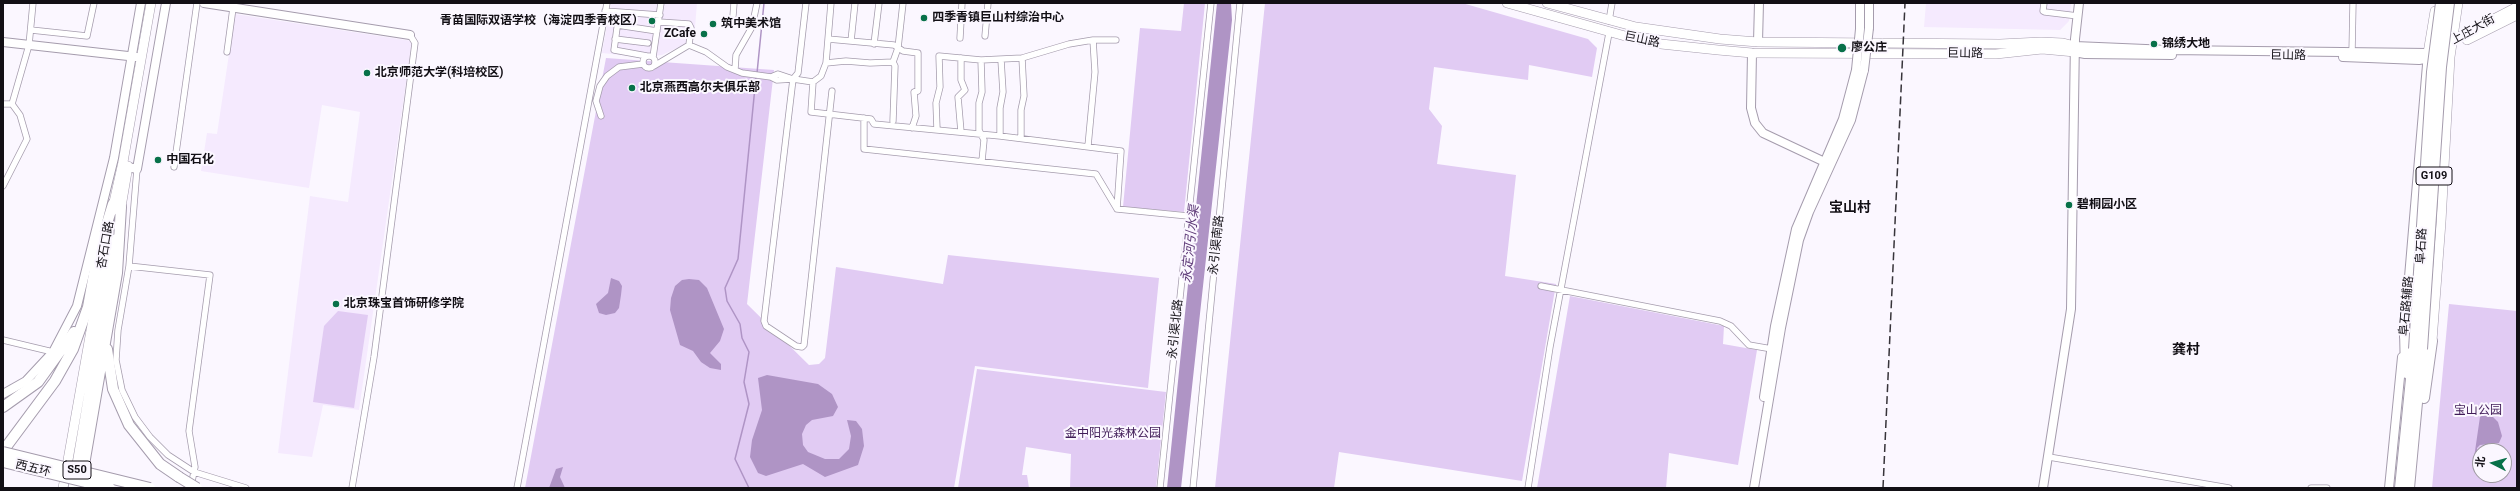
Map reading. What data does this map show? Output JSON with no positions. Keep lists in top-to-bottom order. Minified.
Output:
{"streets":{"highway":["G109","阜石路","西五环","S50"],"main road":["上庄大街","巨山路","杏石口路","阜石路辅路"],"street":["永引渠南路","永引渠北路"]},"crossings":[["上庄大街","巨山路"],["上庄大街","阜石路辅路"],["巨山路","阜石路辅路"]],"districts":["宝山村","龚村"],"water":["永定河引水渠"],"parks":["宝山公园","金中阳光森林公园"],"places":["四季青镇巨山村综治中心","青苗国际双语学校（海淀四季青校区）","筑中美术馆","ZCafe","锦绣大地","廖公庄","北京师范大学(科培校区)","北京燕西高尔夫俱乐部","中国石化","碧桐园小区","北京珠宝首饰研修学院"],"north":"left"}
